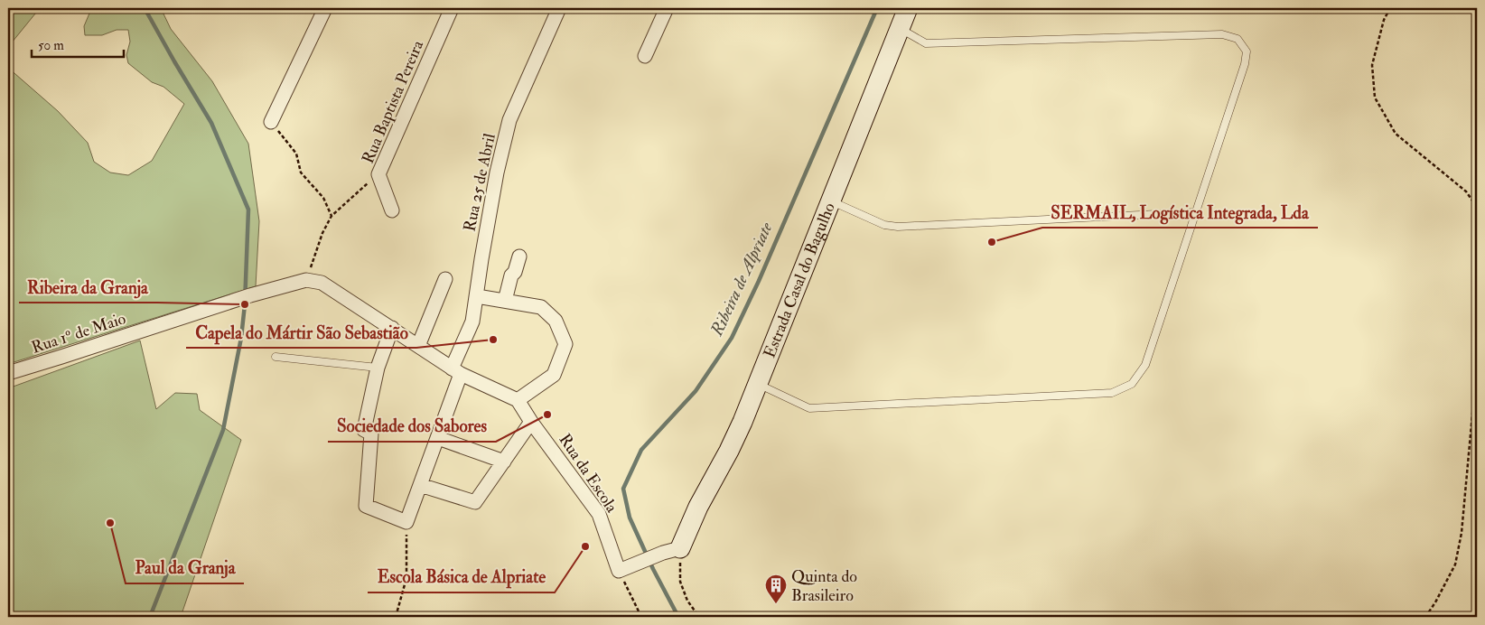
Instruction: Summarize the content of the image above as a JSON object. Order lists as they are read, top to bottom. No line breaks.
{"streets":{"street":["Rua Baptista Pereira","Rua 25 de Abril","Estrada Casal do Bagulho","Rua 1º de Maio","Rua da Escola"]},"crossings":[["Rua 25 de Abril","Rua da Escola"]],"water":["Ribeira de Alpriate"],"places":{"other":["SERMAIL, Logística Integrada, Lda","Ribeira da Granja","Capela do Mártir São Sebastião","Sociedade dos Sabores","Paul da Granja","Escola Básica de Alpriate"],"building":["Quinta do Brasileiro"]},"scale_bar":"50 m"}
